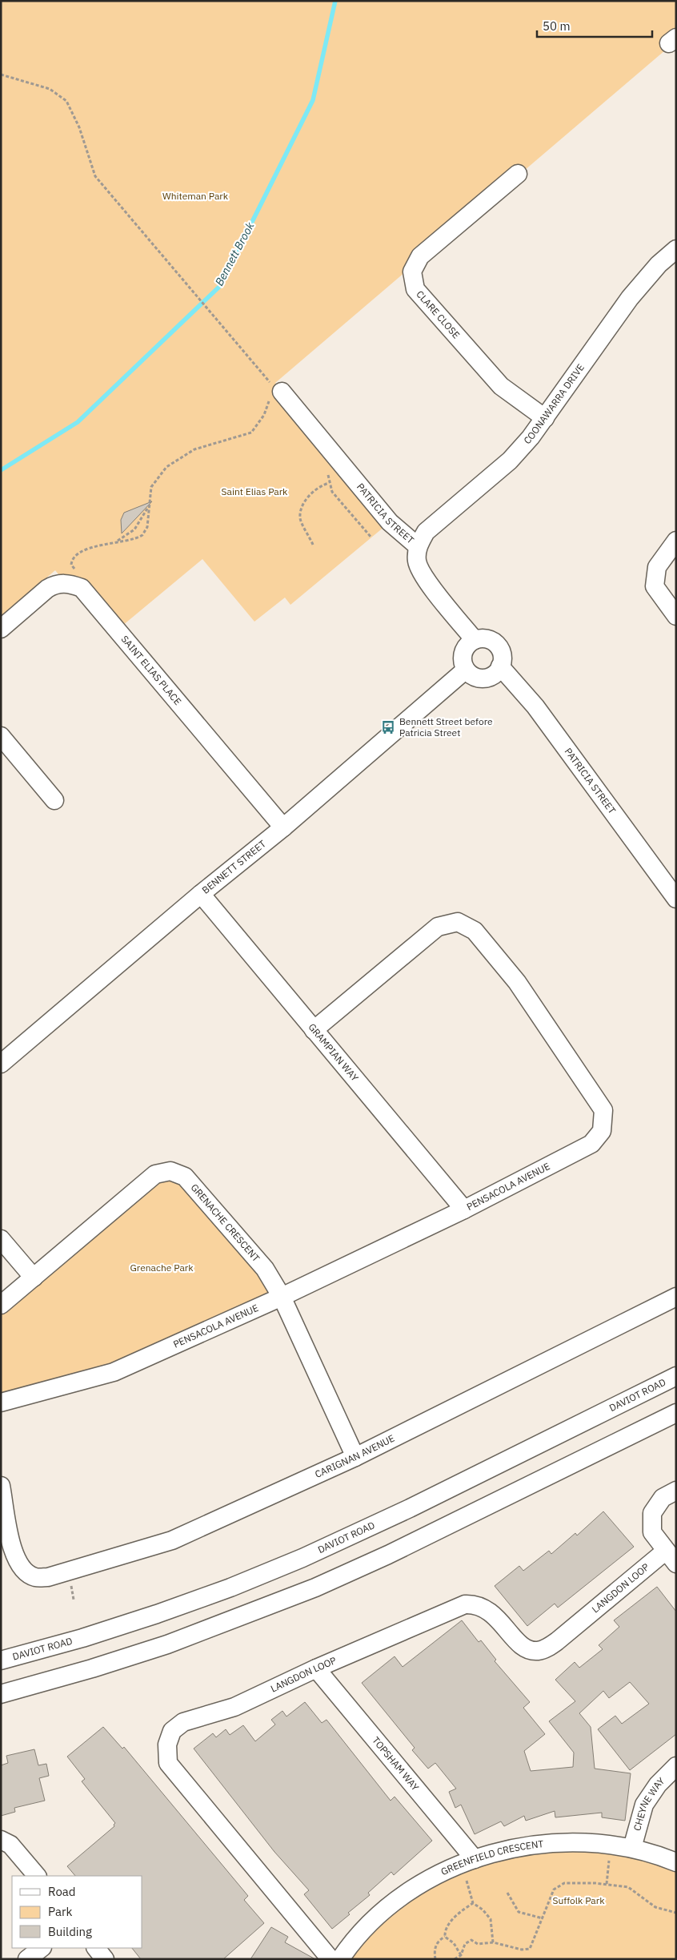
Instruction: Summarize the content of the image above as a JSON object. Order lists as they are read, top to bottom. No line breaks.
{"streets":{"street":["CLARE CLOSE","COONAWARRA DRIVE","PATRICIA STREET","SAINT ELIAS PLACE","BENNETT STREET","GRAMPIAN WAY","PENSACOLA AVENUE","GRENACHE CRESCENT","DAVIOT ROAD","CARIGNAN AVENUE","LANGDON LOOP","TOPSHAM WAY","CHEYNE WAY","GREENFIELD CRESCENT"]},"crossings":[["CLARE CLOSE","COONAWARRA DRIVE"],["COONAWARRA DRIVE","PATRICIA STREET"],["PATRICIA STREET","BENNETT STREET"],["SAINT ELIAS PLACE","BENNETT STREET"],["BENNETT STREET","GRAMPIAN WAY"],["GRAMPIAN WAY","PENSACOLA AVENUE"],["PENSACOLA AVENUE","GRENACHE CRESCENT"],["GRENACHE CRESCENT","CARIGNAN AVENUE"],["LANGDON LOOP","TOPSHAM WAY"],["TOPSHAM WAY","GREENFIELD CRESCENT"],["CHEYNE WAY","GREENFIELD CRESCENT"]],"water":["Bennett Brook"],"parks":["Whiteman Park","Saint Elias Park","Grenache Park","Suffolk Park"],"places":{"bus stop":["Bennett Street before Patricia Street"]},"legend":["Road","Park","Building"],"scale_bar":"50 m"}
